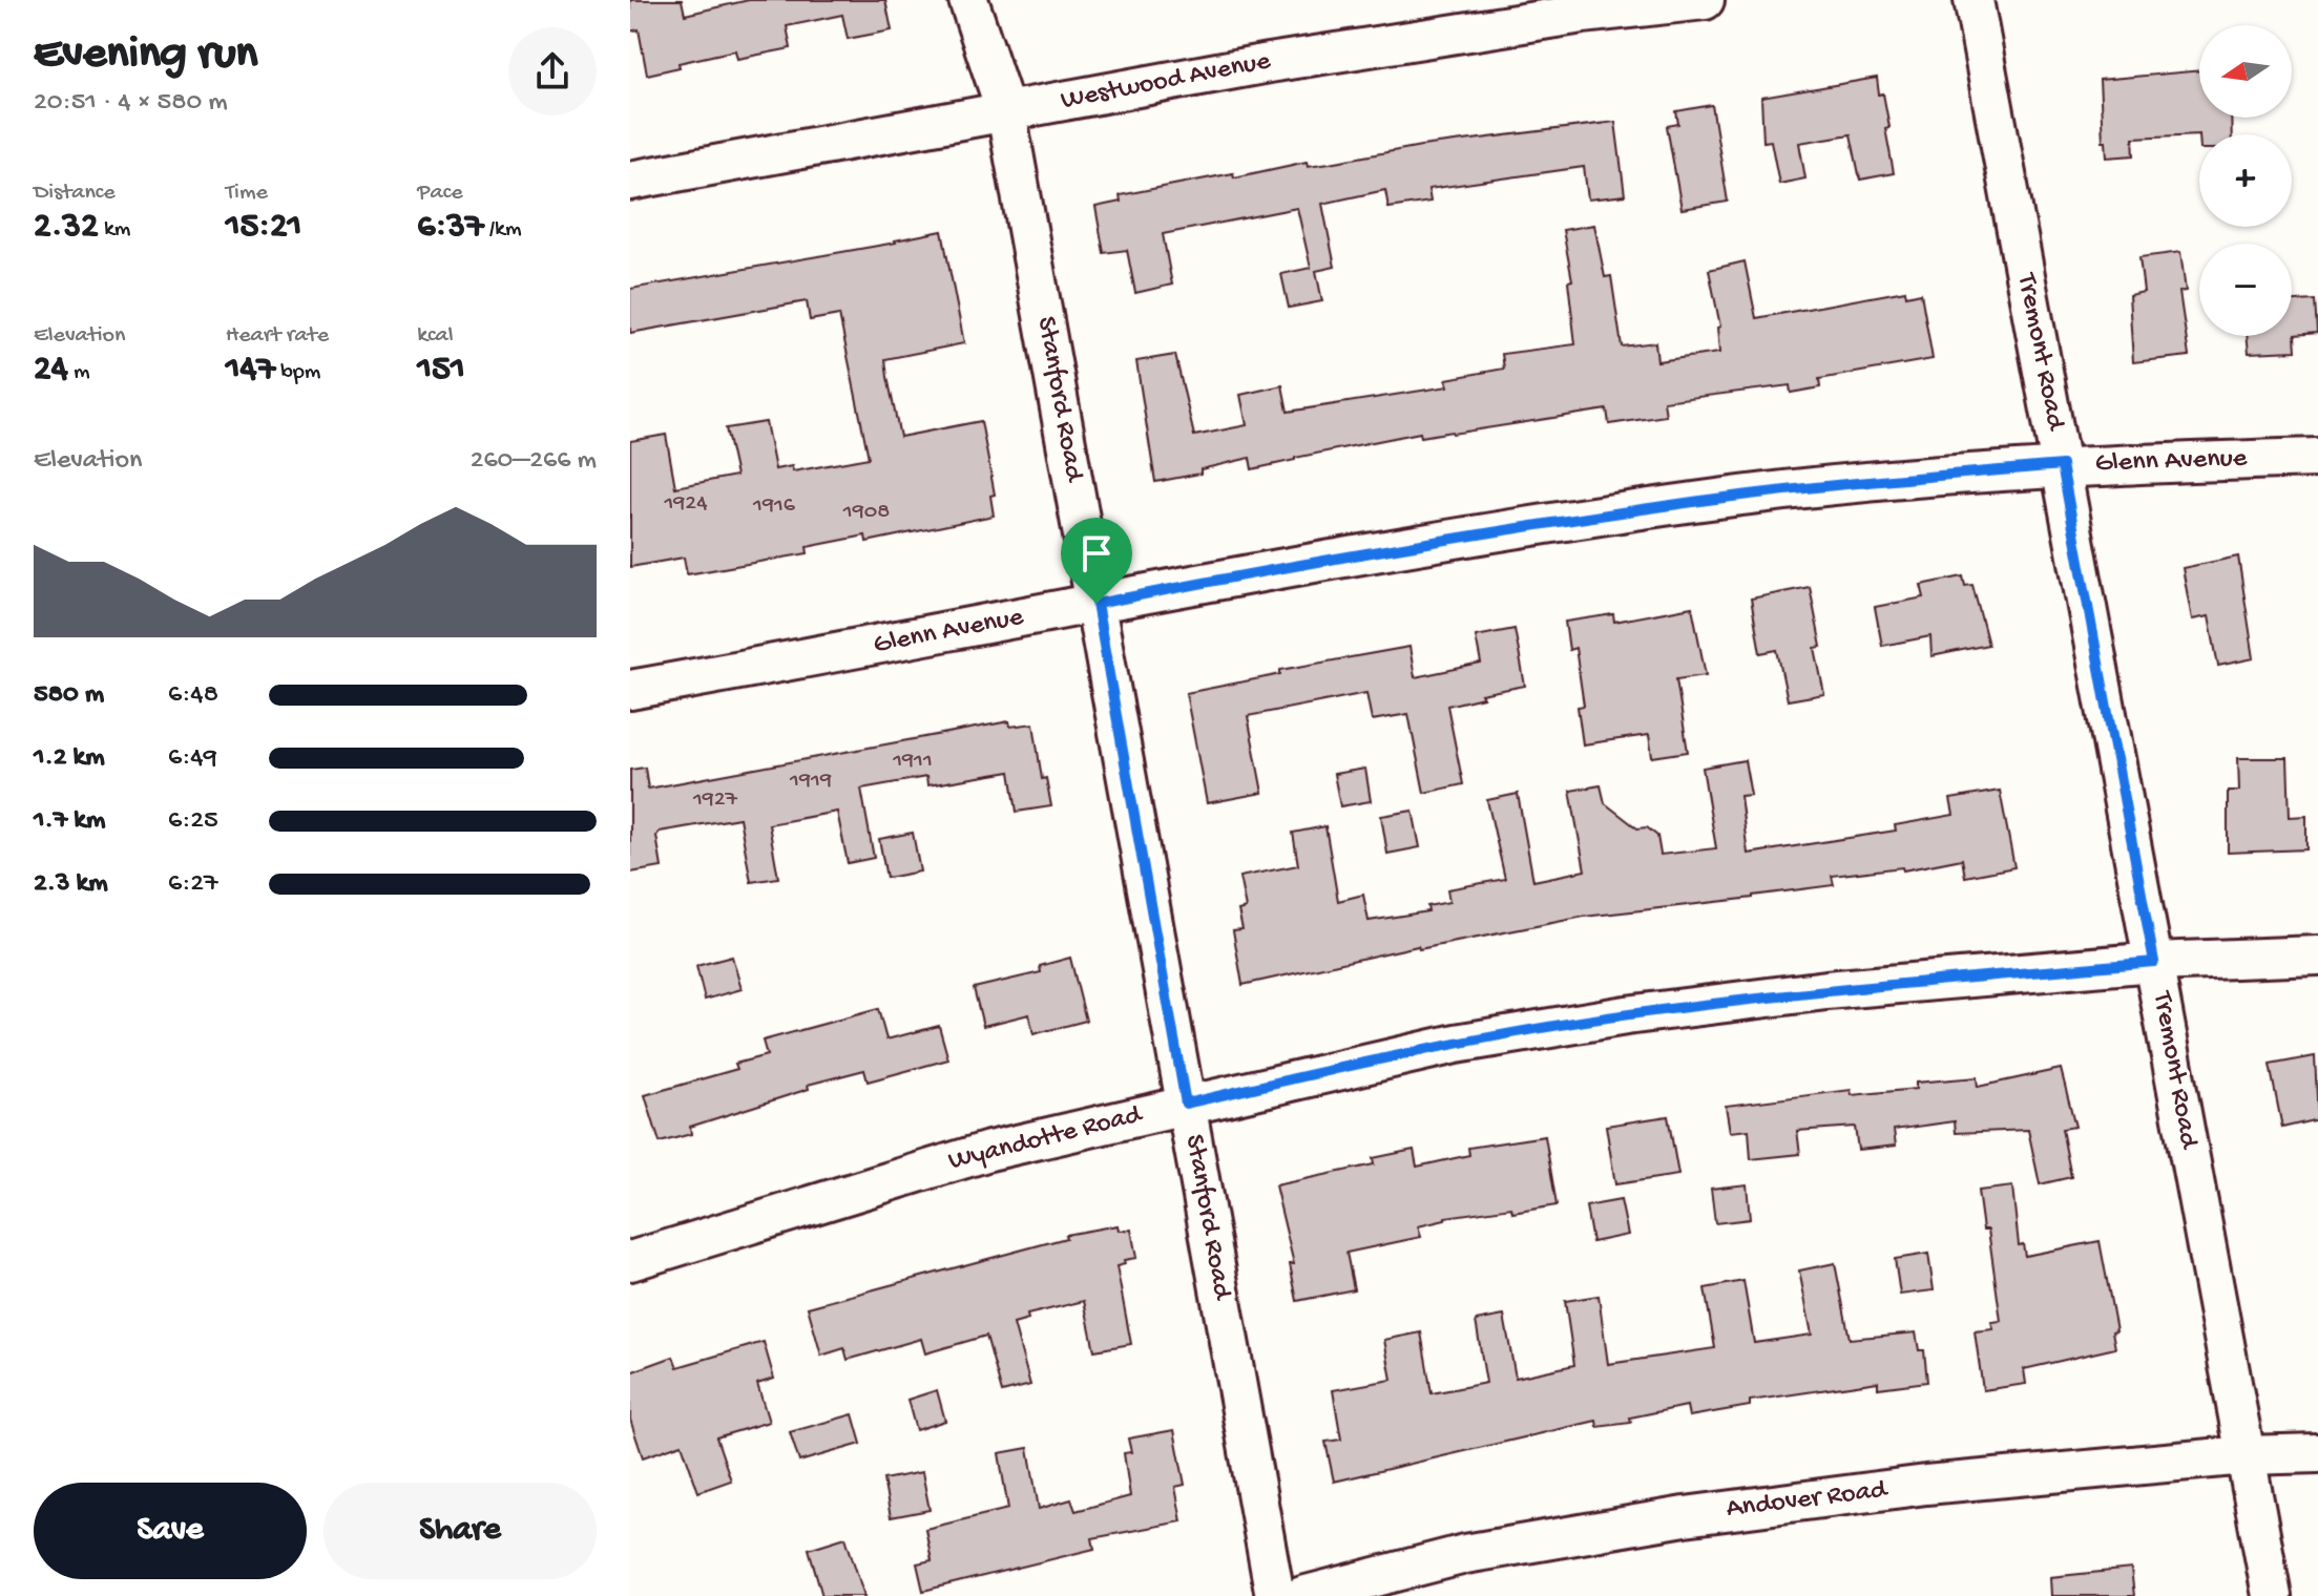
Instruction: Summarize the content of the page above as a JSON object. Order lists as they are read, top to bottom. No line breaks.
{"streets":{"street":["Westwood Avenue","Tremont Road","Stanford Road","Glenn Avenue","Wyandotte Road","Andover Road"]},"crossings":[["Westwood Avenue","Stanford Road"],["Tremont Road","Glenn Avenue"],["Tremont Road","Wyandotte Road"],["Tremont Road","Andover Road"],["Stanford Road","Glenn Avenue"],["Stanford Road","Wyandotte Road"]],"house_numbers":["1924","1916","1908","1911","1919","1927"],"north":"left","page":{"heading":["Evening run","20:51 · 4 × 580 m"],"map_buttons":["+","−"],"stats":[["Distance","2.32 km"],["Time","15:21"],["Pace","6:37 /km"],["Elevation","24 m"],["Heart rate","147 bpm"],["kcal","151"]],"chart":["Elevation","260–266 m"],"list":[{"name":"580 m","note":"6:48"},{"name":"1.2 km","note":"6:49"},{"name":"1.7 km","note":"6:25"},{"name":"2.3 km","note":"6:27"}],"buttons":["Save","Share"]}}
